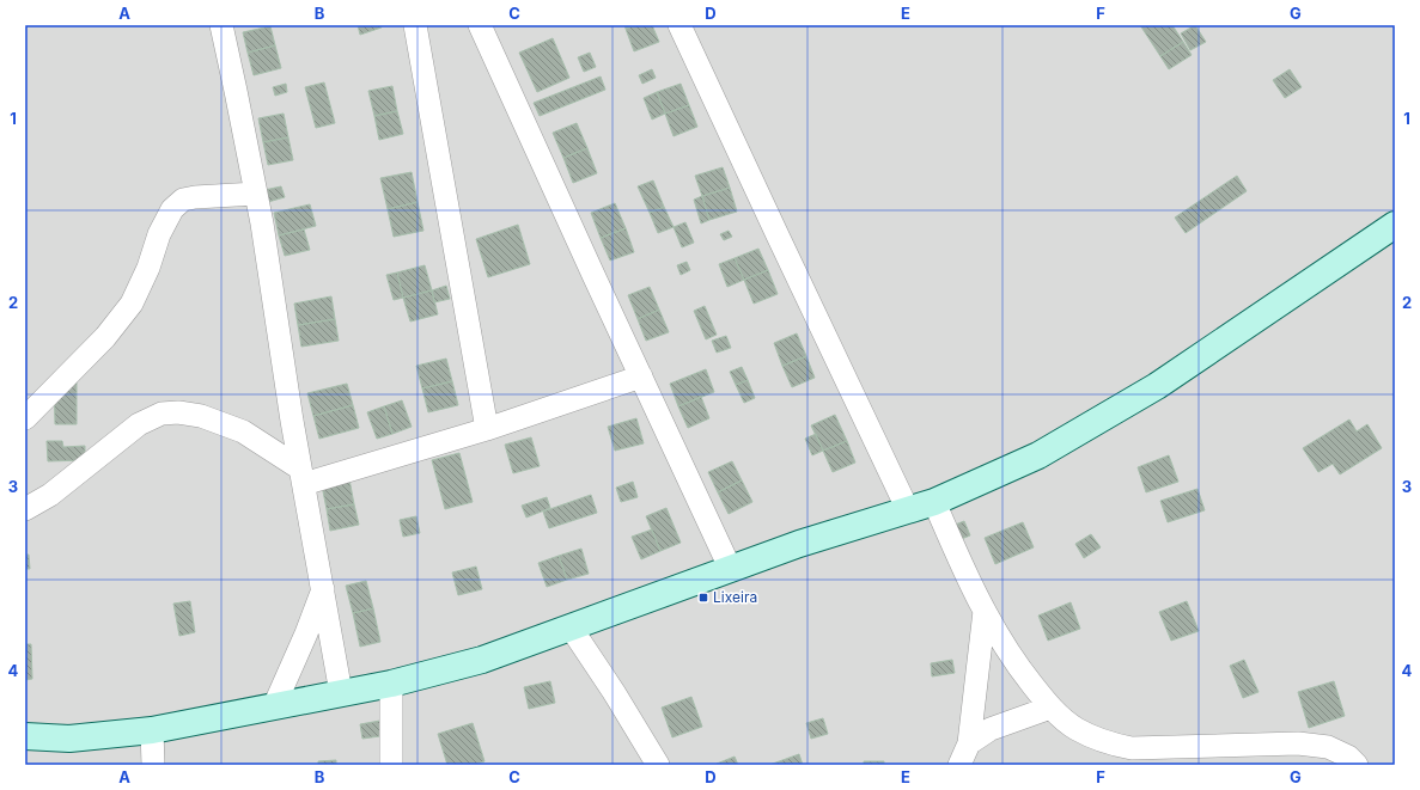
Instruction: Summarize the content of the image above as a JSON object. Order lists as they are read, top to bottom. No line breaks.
{"places":{"transit":["Lixeira"]},"grid":{"columns":["A","B","C","D","E","F","G"],"rows":["1","2","3","4"]}}
